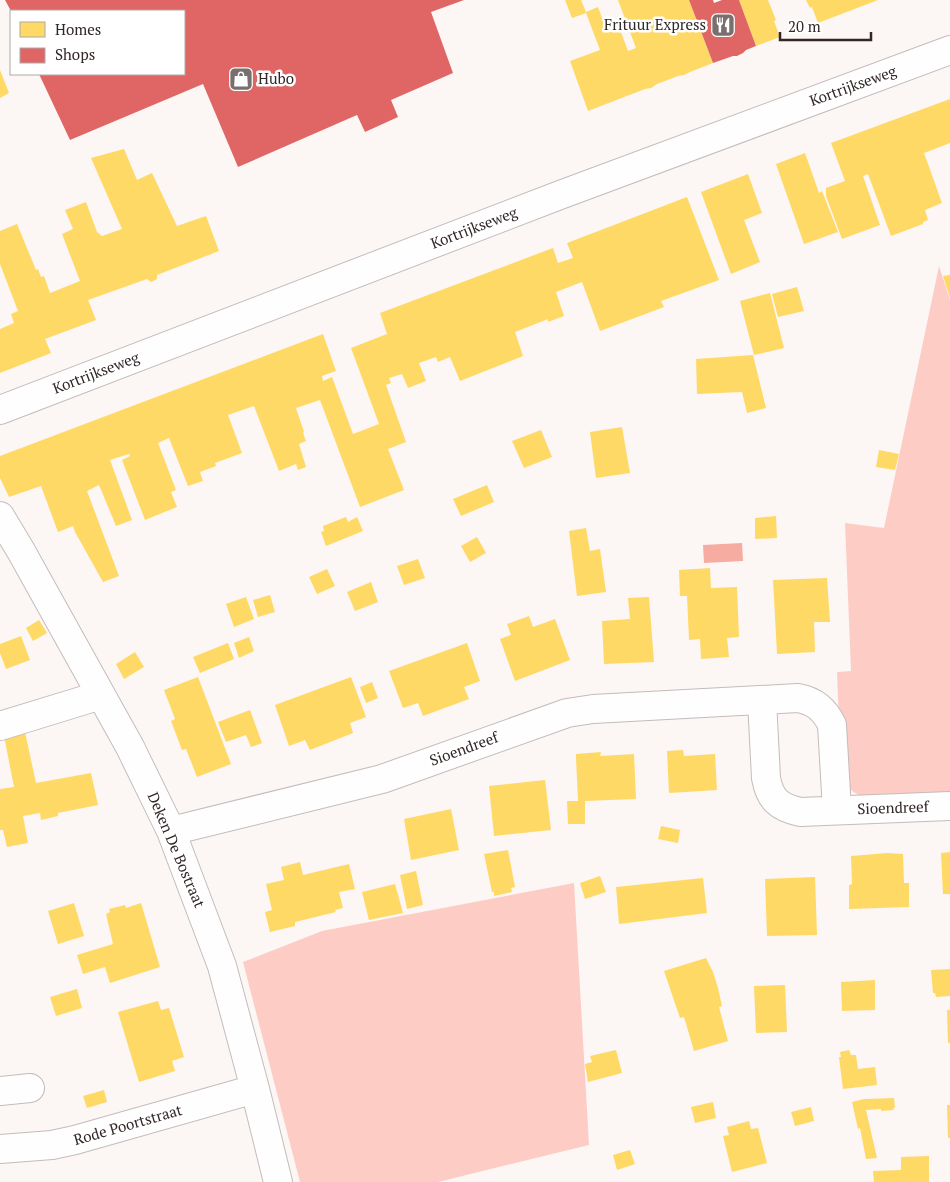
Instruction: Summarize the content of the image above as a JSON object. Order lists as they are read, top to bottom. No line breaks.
{"streets":{"street":["Kortrijkseweg","Sioendreef","Deken De Bostraat","Rode Poortstraat"]},"crossings":[["Sioendreef","Deken De Bostraat"],["Deken De Bostraat","Rode Poortstraat"]],"places":{"restaurant":["Frituur Express"],"shop":["Hubo"]},"legend":["Homes","Shops"],"scale_bar":"20 m"}
